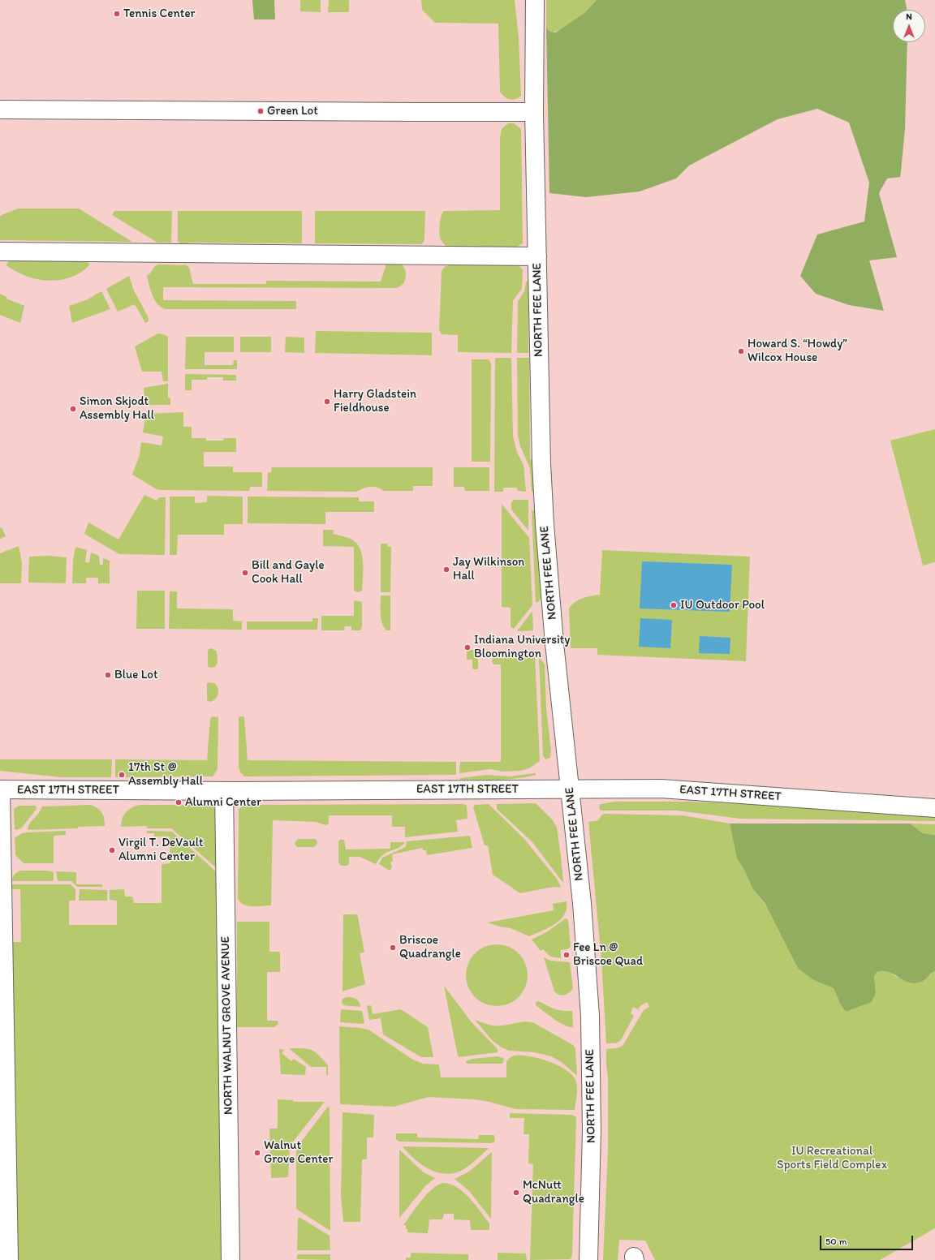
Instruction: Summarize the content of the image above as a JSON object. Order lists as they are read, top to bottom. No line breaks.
{"streets":{"street":["NORTH FEE LANE","EAST 17TH STREET","NORTH WALNUT GROVE AVENUE"]},"crossings":[["NORTH FEE LANE","EAST 17TH STREET"],["EAST 17TH STREET","NORTH WALNUT GROVE AVENUE"]],"parks":["IU Recreational Sports Field Complex"],"places":["Tennis Center","Green Lot","Howard S. “Howdy” Wilcox House","Harry Gladstein Fieldhouse","Simon Skjodt Assembly Hall","Jay Wilkinson Hall","Bill and Gayle Cook Hall","IU Outdoor Pool","Indiana University Bloomington","Blue Lot","17th St @ Assembly Hall","Alumni Center","Virgil T. DeVault Alumni Center","Briscoe Quadrangle","Fee Ln @ Briscoe Quad","Walnut Grove Center","McNutt Quadrangle"],"scale_bar":"50 m","north":"top"}
